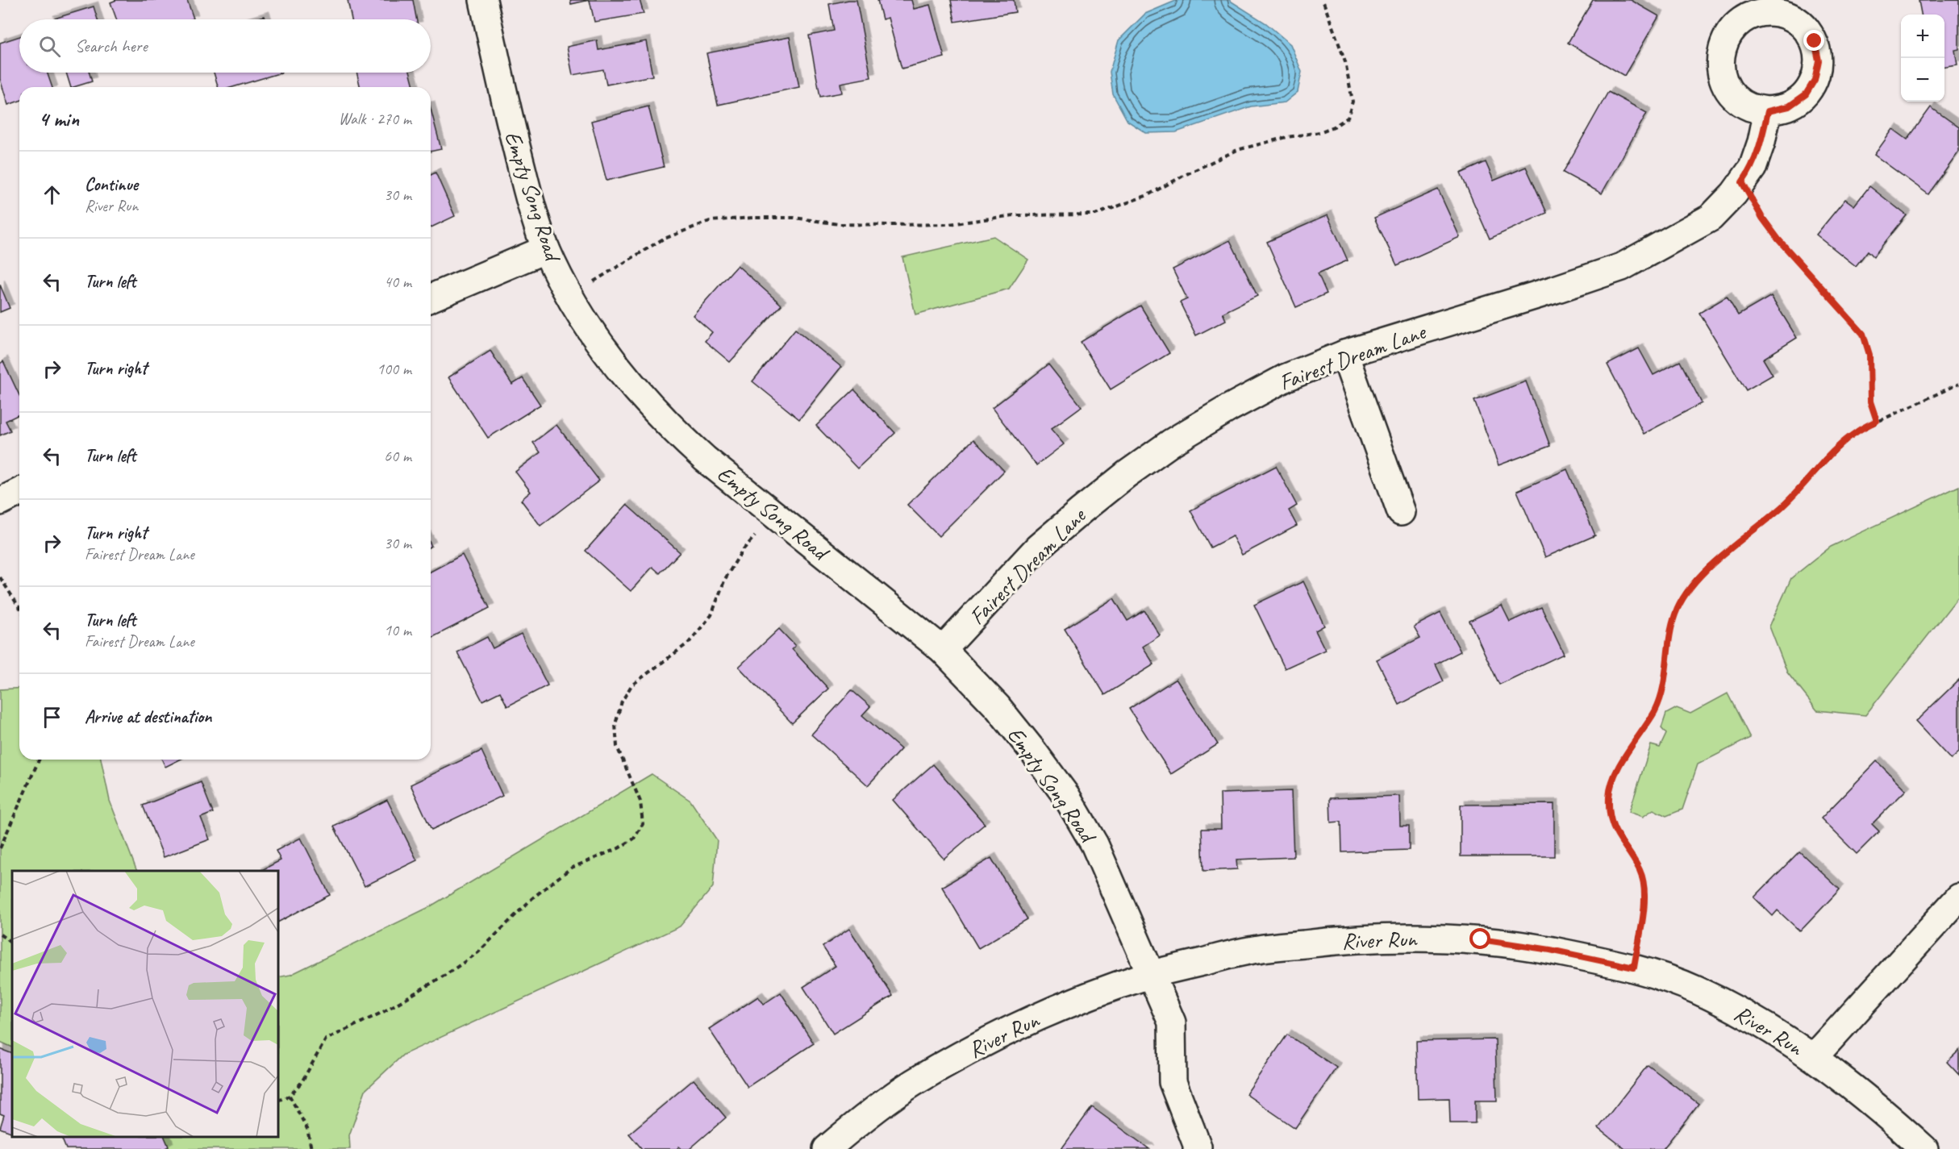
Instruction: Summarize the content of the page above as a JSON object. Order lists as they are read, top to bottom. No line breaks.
{"streets":{"street":["Empty Song Road","Fairest Dream Lane","River Run"]},"crossings":[["Empty Song Road","Fairest Dream Lane"],["Empty Song Road","River Run"]],"page":{"map_buttons":["+","−"],"search":"Search here","heading":["4 min","Walk · 270 m"],"list":[["Continue","River Run","30 m"],["Turn left","40 m"],["Turn right","100 m"],["Turn left","60 m"],["Turn right","Fairest Dream Lane","30 m"],["Turn left","Fairest Dream Lane","10 m"],"Arrive at destination"]}}
